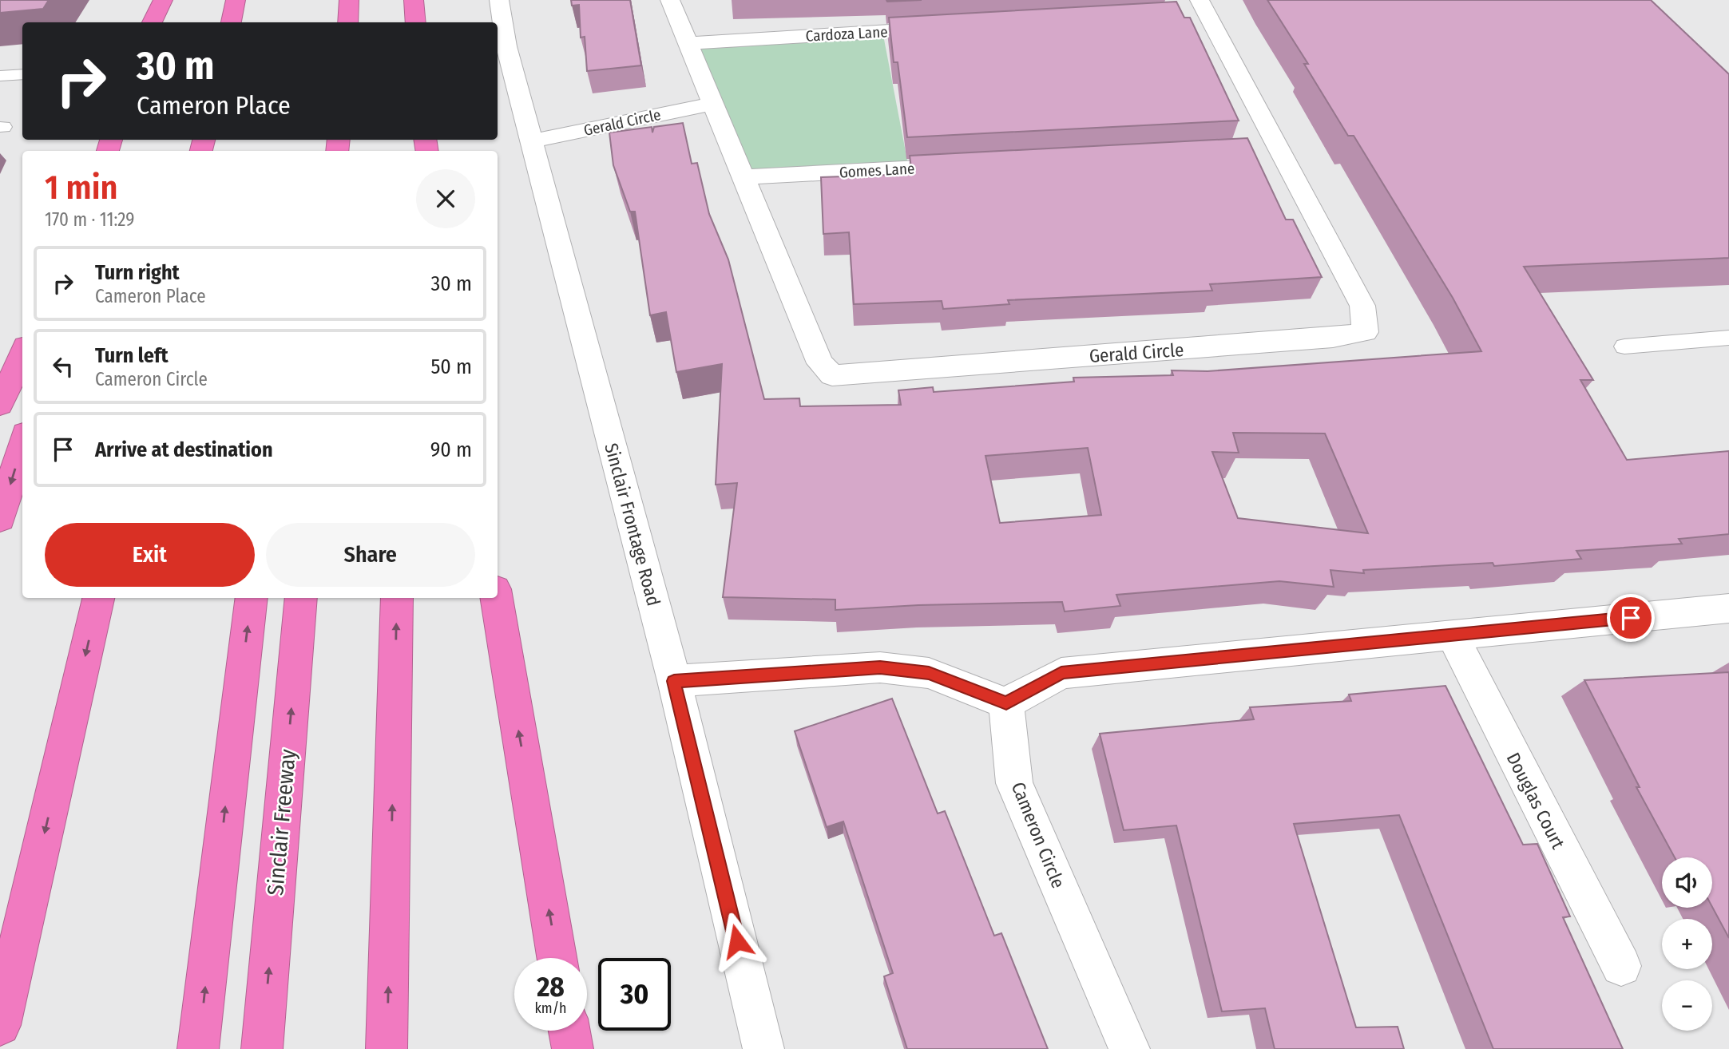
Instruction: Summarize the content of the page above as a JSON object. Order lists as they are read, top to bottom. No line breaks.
{"streets":{"highway":["Sinclair Freeway"],"street":["Cardoza Lane","Gerald Circle","Gomes Lane","Sinclair Frontage Road","Douglas Court","Cameron Circle"]},"crossings":[["Cardoza Lane","Gerald Circle"],["Gerald Circle","Gomes Lane"],["Gerald Circle","Sinclair Frontage Road"]],"page":{"turn":["30 m","Cameron Place"],"heading":["1 min","170 m · 11:29"],"list":[{"name":"Turn right","note":"Cameron Place","value":"30 m"},{"name":"Turn left","note":"Cameron Circle","value":"50 m"},{"name":"Arrive at destination","value":"90 m"}],"buttons":["Exit","Share"],"map_buttons":["+","−"],"speed":"28 km/h","limit":"30"}}
